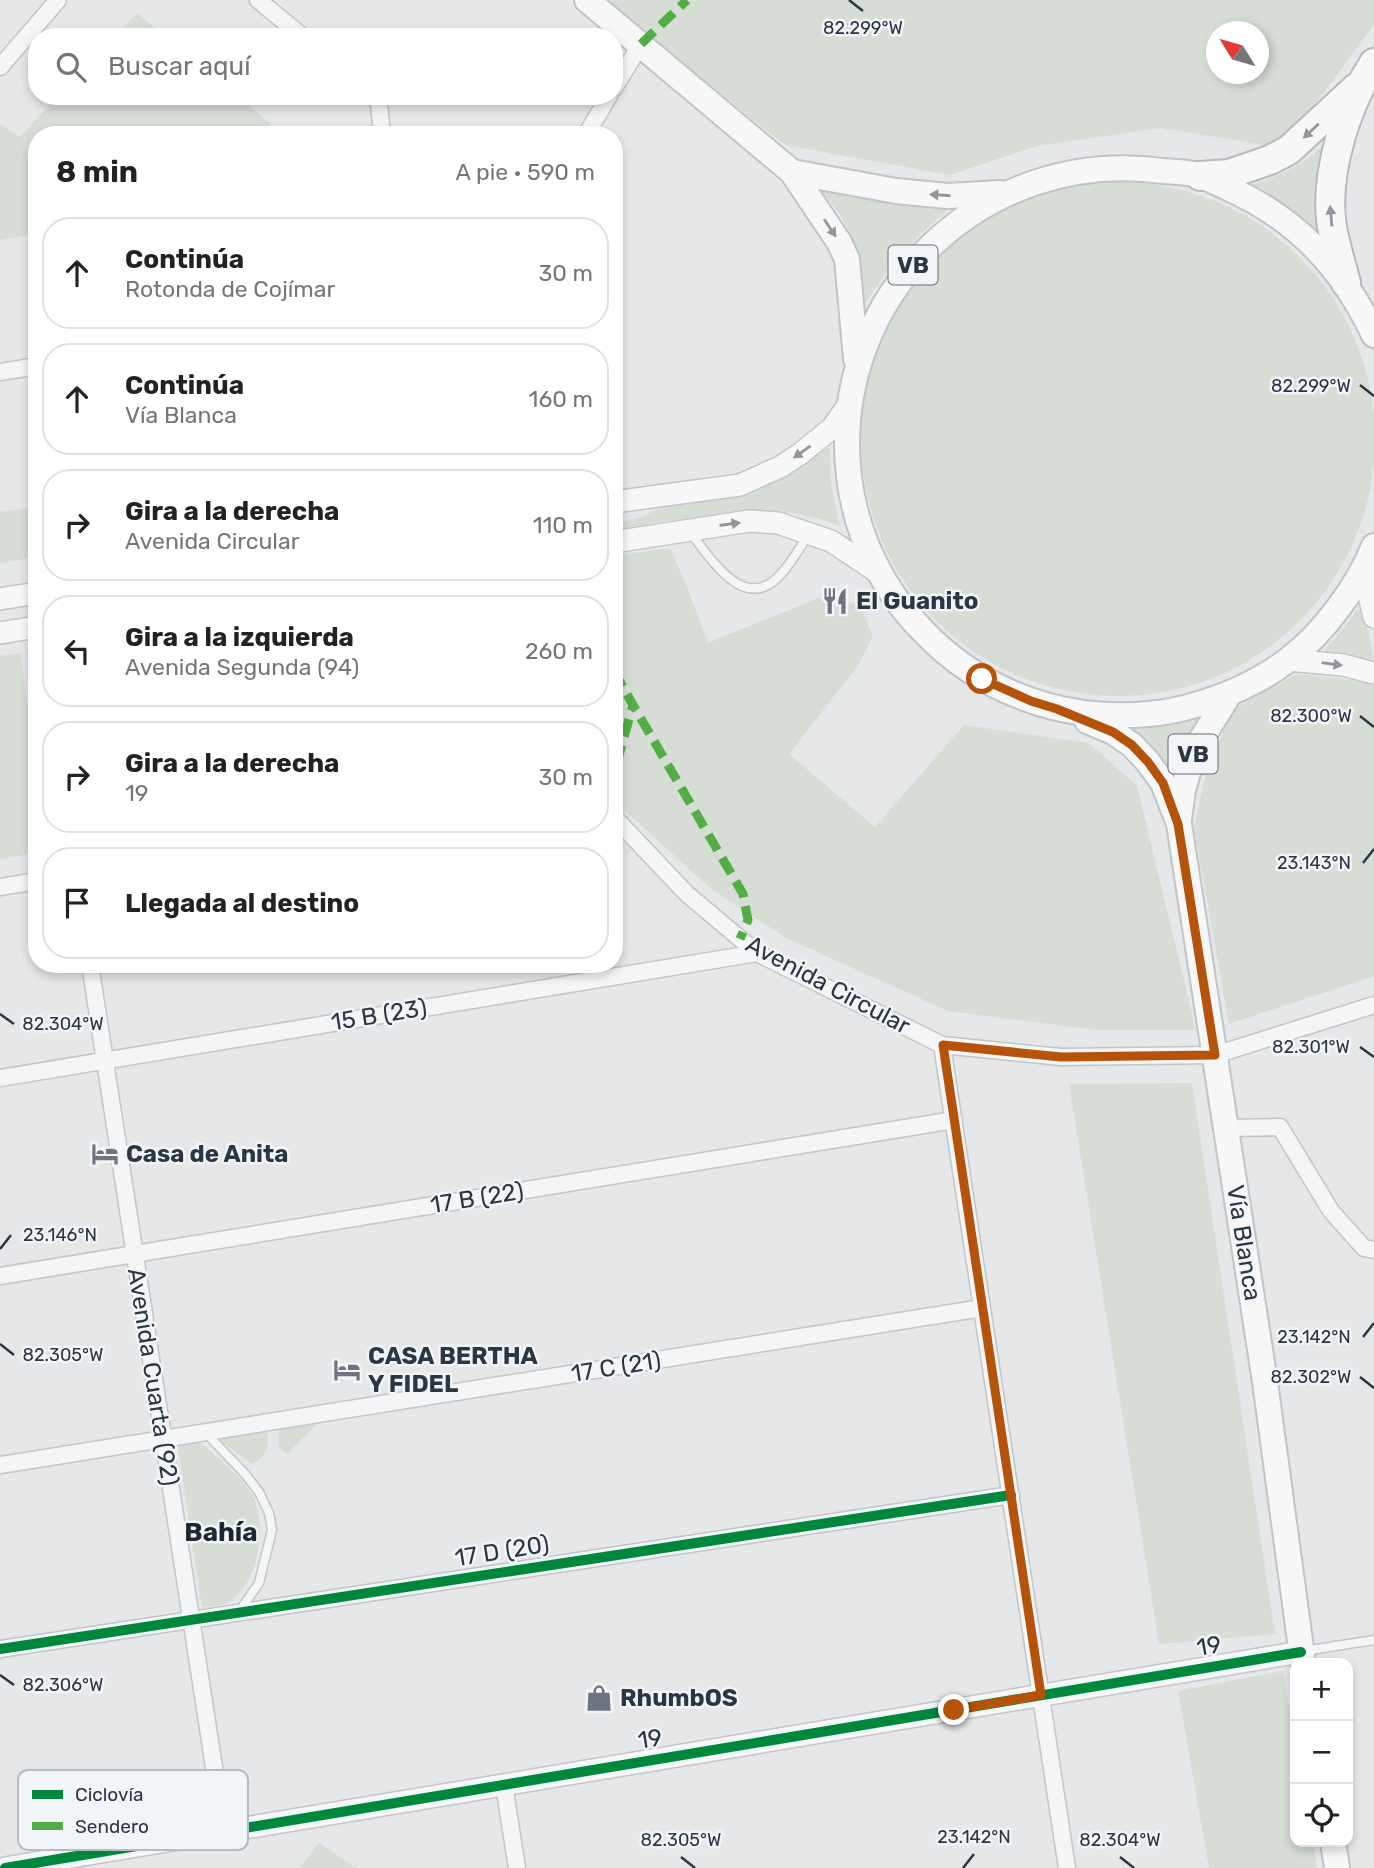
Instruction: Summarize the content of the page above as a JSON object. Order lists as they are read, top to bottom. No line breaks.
{"streets":{"highway":["VB"],"main road":["Vía Blanca"],"street":["Avenida Circular","15 B (23)","17 B (22)","17 C (21)","Avenida Cuarta (92)","17 D (20)","19"]},"crossings":[["VB","Vía Blanca"],["Avenida Circular","15 B (23)"],["Avenida Circular","Vía Blanca"],["15 B (23)","Avenida Cuarta (92)"],["17 B (22)","Avenida Cuarta (92)"],["Vía Blanca","19"],["17 C (21)","Avenida Cuarta (92)"],["Avenida Cuarta (92)","17 D (20)"]],"districts":["Bahía"],"places":{"restaurant":["El Guanito"],"hotel":["Casa de Anita","CASA BERTHA Y FIDEL"],"shop":["RhumbOS"]},"legend":["Ciclovía","Sendero"],"north":"top left","page":{"search":"Buscar aquí","heading":["8 min","A pie · 590 m"],"list":[["Continúa","Rotonda de Cojímar","30 m"],["Continúa","Vía Blanca","160 m"],["Gira a la derecha","Avenida Circular","110 m"],["Gira a la izquierda","Avenida Segunda (94)","260 m"],["Gira a la derecha","19","30 m"],"Llegada al destino"],"map_buttons":["+","−"]},"coordinates":["82.299°W","82.300°W","23.143°N","82.304°W","82.301°W","23.146°N","23.142°N","82.305°W","82.302°W","82.306°W"]}
